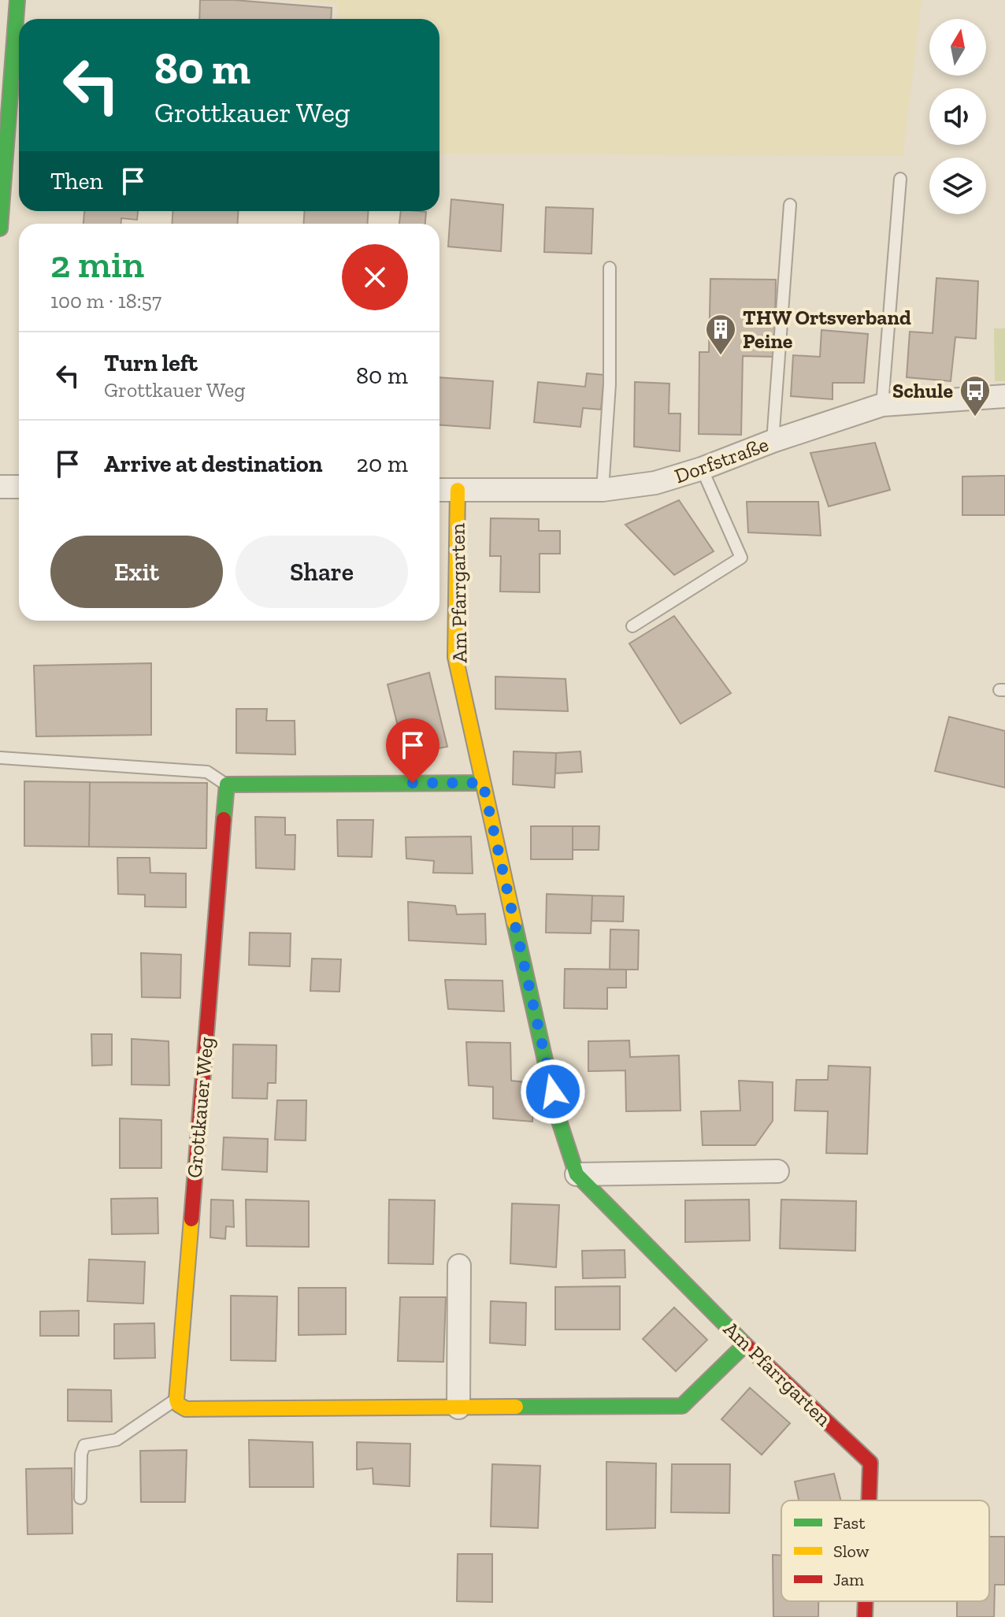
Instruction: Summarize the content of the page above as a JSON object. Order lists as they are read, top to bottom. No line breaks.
{"streets":{"street":["Dorfstraße","Am Pfarrgarten","Grottkauer Weg"]},"crossings":[["Dorfstraße","Am Pfarrgarten"]],"places":{"building":["THW Ortsverband Peine"],"bus stop":["Schule"]},"legend":["Fast","Slow","Jam"],"north":"top","page":{"turn":["80 m","Grottkauer Weg"],"then":"Then","heading":["2 min","100 m · 18:57"],"list":[{"name":"Turn left","note":"Grottkauer Weg","value":"80 m"},{"name":"Arrive at destination","value":"20 m"}],"buttons":["Exit","Share"]}}
